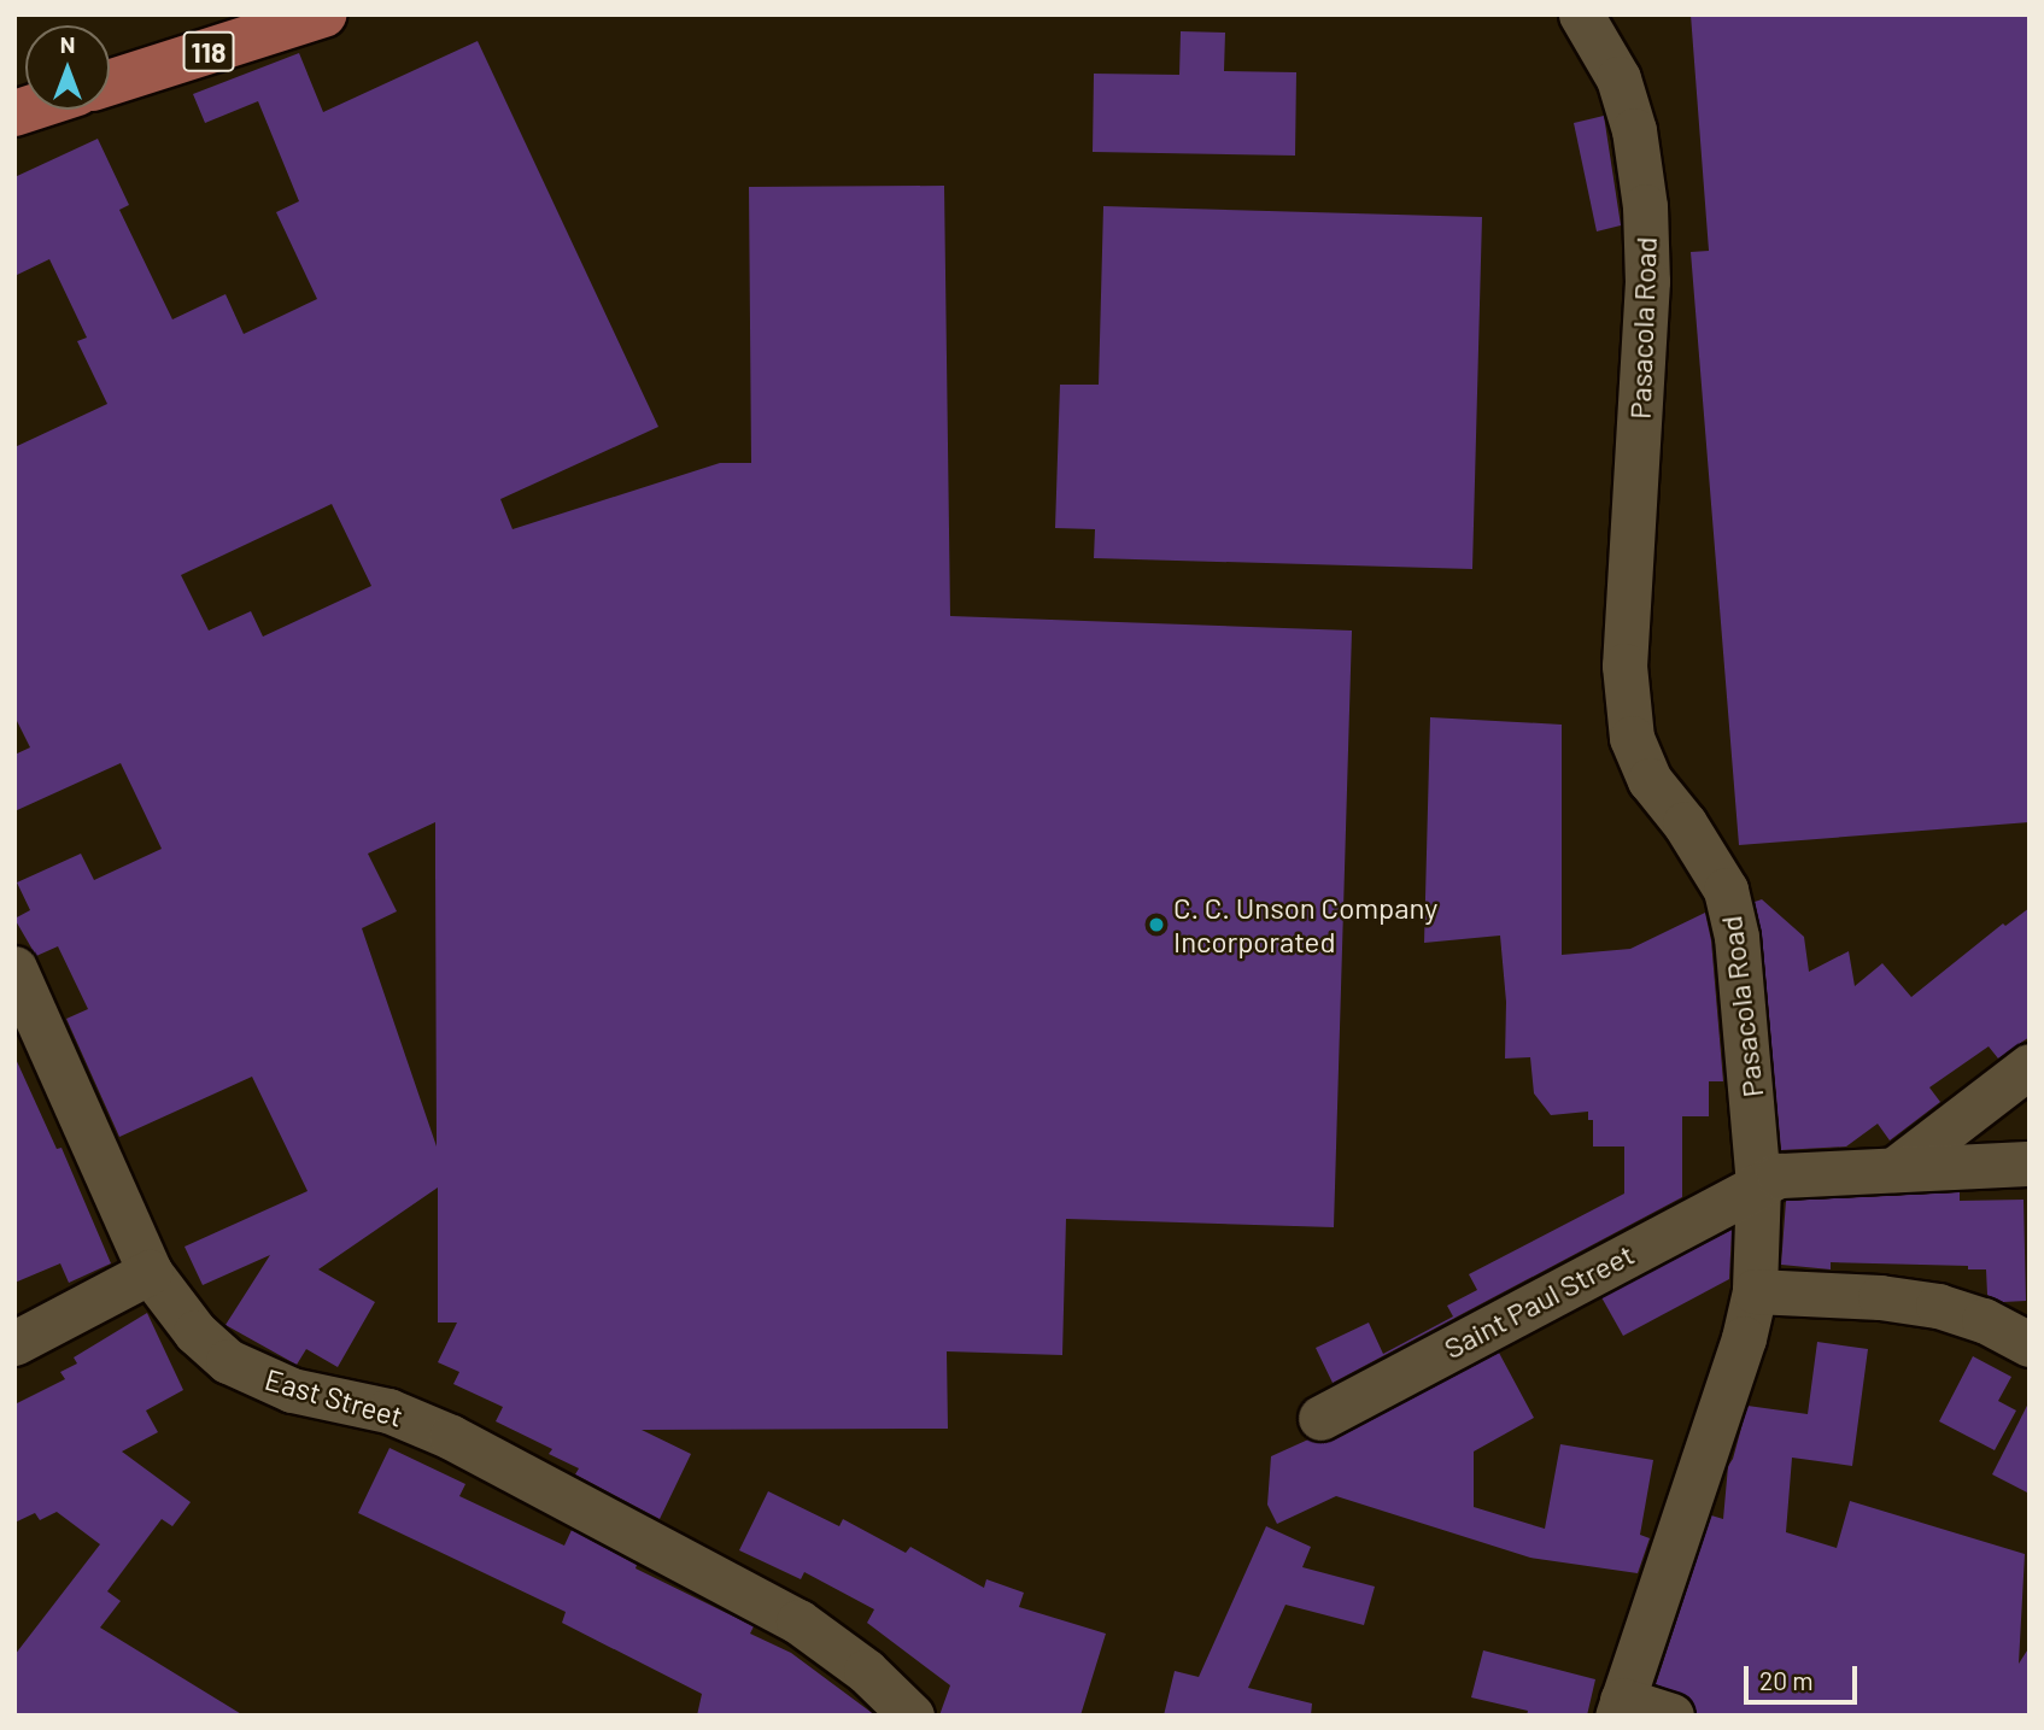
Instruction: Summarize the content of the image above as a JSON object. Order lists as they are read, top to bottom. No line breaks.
{"streets":{"main road":["118"],"street":["Pasacola Road","Saint Paul Street","East Street"]},"crossings":[["Pasacola Road","Saint Paul Street"]],"places":["C. C. Unson Company Incorporated"],"scale_bar":"20 m","north":"top"}
